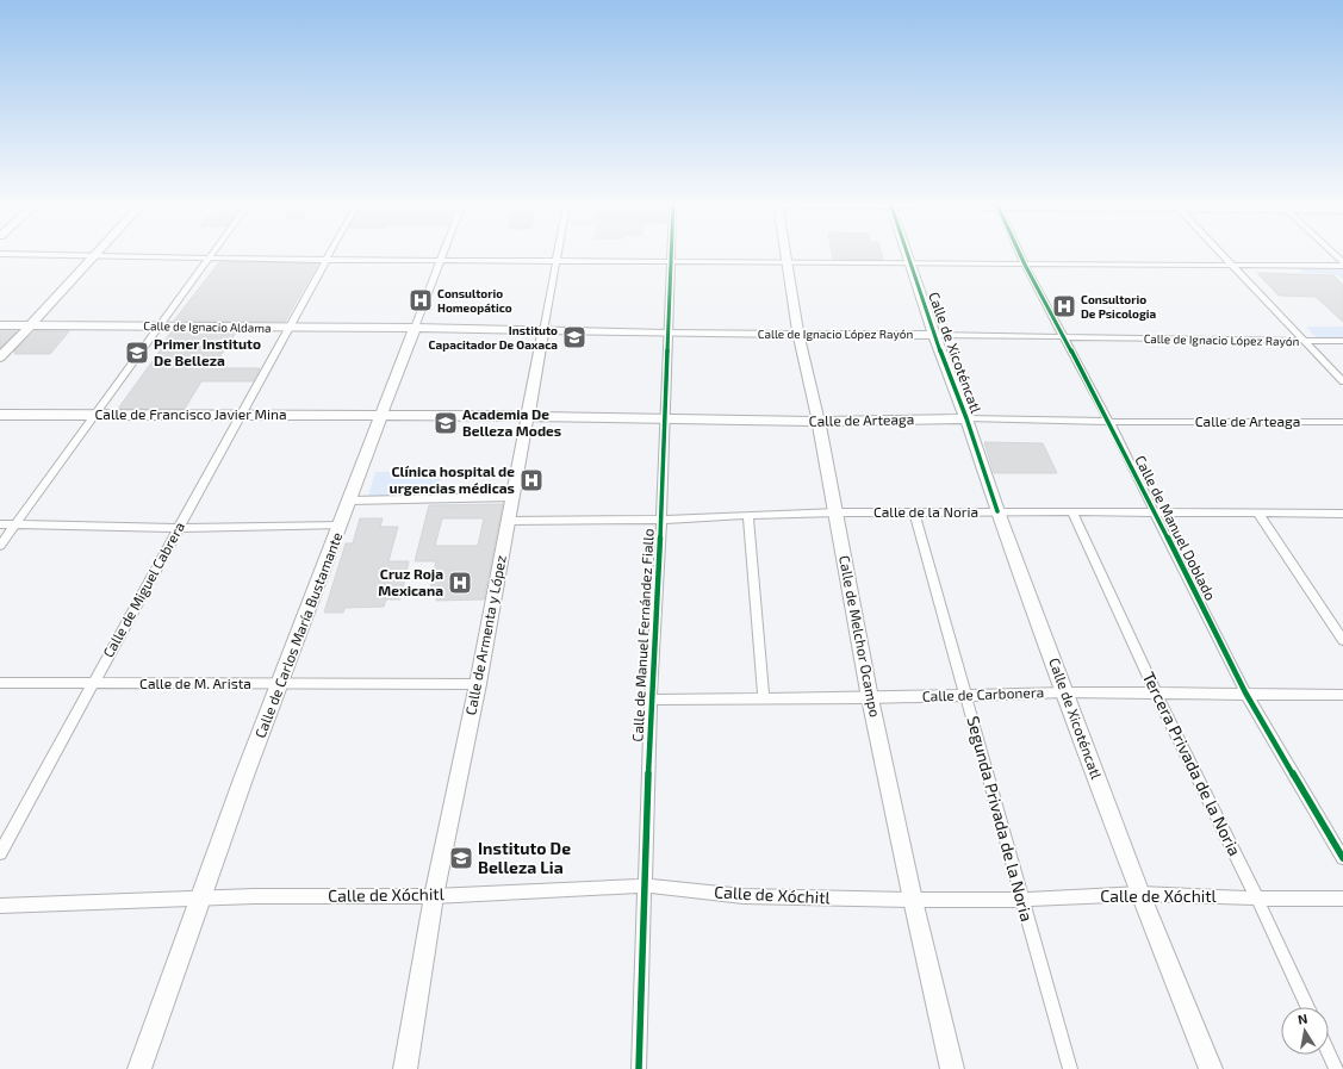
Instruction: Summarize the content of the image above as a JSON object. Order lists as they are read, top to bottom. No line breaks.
{"streets":{"street":["Calle de Ignacio Aldama","Calle de Ignacio López Rayón","Calle de Xicoténcatl","Calle de Francisco Javier Mina","Calle de Arteaga","Calle de la Noria","Calle de Manuel Doblado","Calle de Miguel Cabrera","Calle de Carlos María Bustamante","Calle de Armenta y López","Calle de Manuel Fernández Fiallo","Calle de Melchor Ocampo","Calle de M. Arista","Calle de Carbonera","Tercera Privada de la Noria","Segunda Privada de la Noria","Calle de Xóchitl"]},"crossings":[["Calle de Ignacio Aldama","Calle de Ignacio López Rayón"],["Calle de Ignacio Aldama","Calle de Miguel Cabrera"],["Calle de Ignacio Aldama","Calle de Carlos María Bustamante"],["Calle de Ignacio López Rayón","Calle de Xicoténcatl"],["Calle de Ignacio López Rayón","Calle de Manuel Doblado"],["Calle de Ignacio López Rayón","Calle de Carlos María Bustamante"],["Calle de Ignacio López Rayón","Calle de Armenta y López"],["Calle de Ignacio López Rayón","Calle de Manuel Fernández Fiallo"],["Calle de Ignacio López Rayón","Calle de Melchor Ocampo"],["Calle de Xicoténcatl","Calle de Arteaga"],["Calle de Xicoténcatl","Calle de la Noria"],["Calle de Xicoténcatl","Calle de Carbonera"],["Calle de Xicoténcatl","Calle de Xóchitl"],["Calle de Francisco Javier Mina","Calle de Arteaga"],["Calle de Francisco Javier Mina","Calle de Miguel Cabrera"],["Calle de Francisco Javier Mina","Calle de Carlos María Bustamante"],["Calle de Arteaga","Calle de Manuel Doblado"],["Calle de Arteaga","Calle de Carlos María Bustamante"],["Calle de Arteaga","Calle de Armenta y López"],["Calle de Arteaga","Calle de Manuel Fernández Fiallo"],["Calle de Arteaga","Calle de Melchor Ocampo"],["Calle de la Noria","Calle de Manuel Doblado"],["Calle de la Noria","Calle de Armenta y López"],["Calle de la Noria","Calle de Manuel Fernández Fiallo"],["Calle de la Noria","Calle de Melchor Ocampo"],["Calle de la Noria","Tercera Privada de la Noria"],["Calle de la Noria","Segunda Privada de la Noria"],["Calle de Manuel Doblado","Calle de Carbonera"],["Calle de Miguel Cabrera","Calle de M. Arista"],["Calle de Carlos María Bustamante","Calle de M. Arista"],["Calle de Carlos María Bustamante","Calle de Xóchitl"],["Calle de Armenta y López","Calle de M. Arista"],["Calle de Armenta y López","Calle de Xóchitl"],["Calle de Manuel Fernández Fiallo","Calle de Carbonera"],["Calle de Manuel Fernández Fiallo","Calle de Xóchitl"],["Calle de Melchor Ocampo","Calle de Carbonera"],["Calle de Melchor Ocampo","Calle de Xóchitl"],["Calle de Carbonera","Tercera Privada de la Noria"],["Calle de Carbonera","Segunda Privada de la Noria"],["Tercera Privada de la Noria","Calle de Xóchitl"],["Segunda Privada de la Noria","Calle de Xóchitl"]],"places":{"hospital":["Consultorio Homeopático","Consultorio De Psicologia","Clínica hospital de urgencias médicas","Cruz Roja Mexicana"],"school or university":["Instituto Capacitador De Oaxaca","Primer Instituto De Belleza","Academia De Belleza Modes","Instituto De Belleza Lia"]},"north":"top"}
